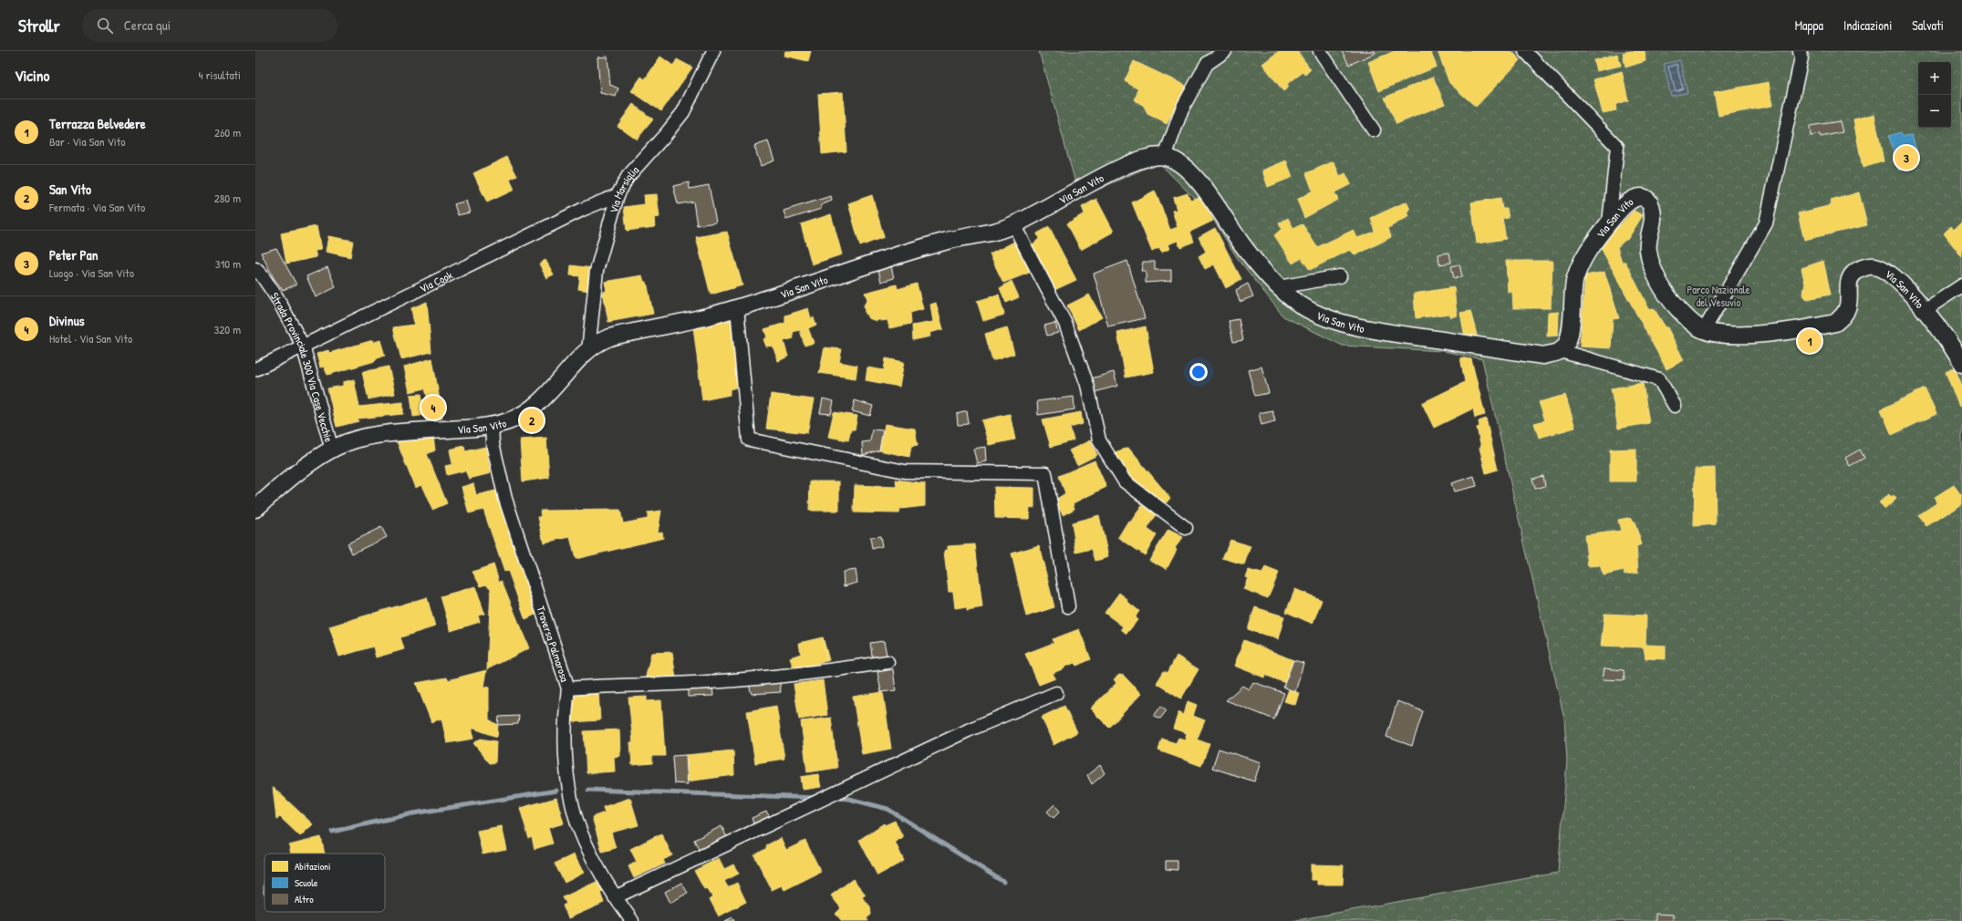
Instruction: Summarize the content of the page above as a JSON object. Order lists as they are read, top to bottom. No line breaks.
{"streets":{"street":["Via San Vito","Via Marsiglia","Via Cook","Strada Provinciale 300 Via Case Vecchie","Traversa Palmarosa"]},"crossings":[["Via San Vito","Via Marsiglia"],["Via San Vito","Strada Provinciale 300 Via Case Vecchie"],["Via San Vito","Traversa Palmarosa"],["Via Marsiglia","Via Cook"],["Via Cook","Strada Provinciale 300 Via Case Vecchie"]],"parks":["Parco Nazionale del Vesuvio"],"legend":["Abitazioni","Scuole","Altro"],"page":{"header":"Strollr","search":"Cerca qui","nav":["Mappa","Indicazioni","Salvati"],"heading":["Vicino","4 risultati"],"map_buttons":["+","−"],"list":[{"mark":"1","name":"Terrazza Belvedere","note":"Bar · Via San Vito","value":"260 m"},{"mark":"2","name":"San Vito","note":"Fermata · Via San Vito","value":"280 m"},{"mark":"3","name":"Peter Pan","note":"Luogo · Via San Vito","value":"310 m"},{"mark":"4","name":"Divinus","note":"Hotel · Via San Vito","value":"320 m"}],"pins":["3","1","4","2"]}}
